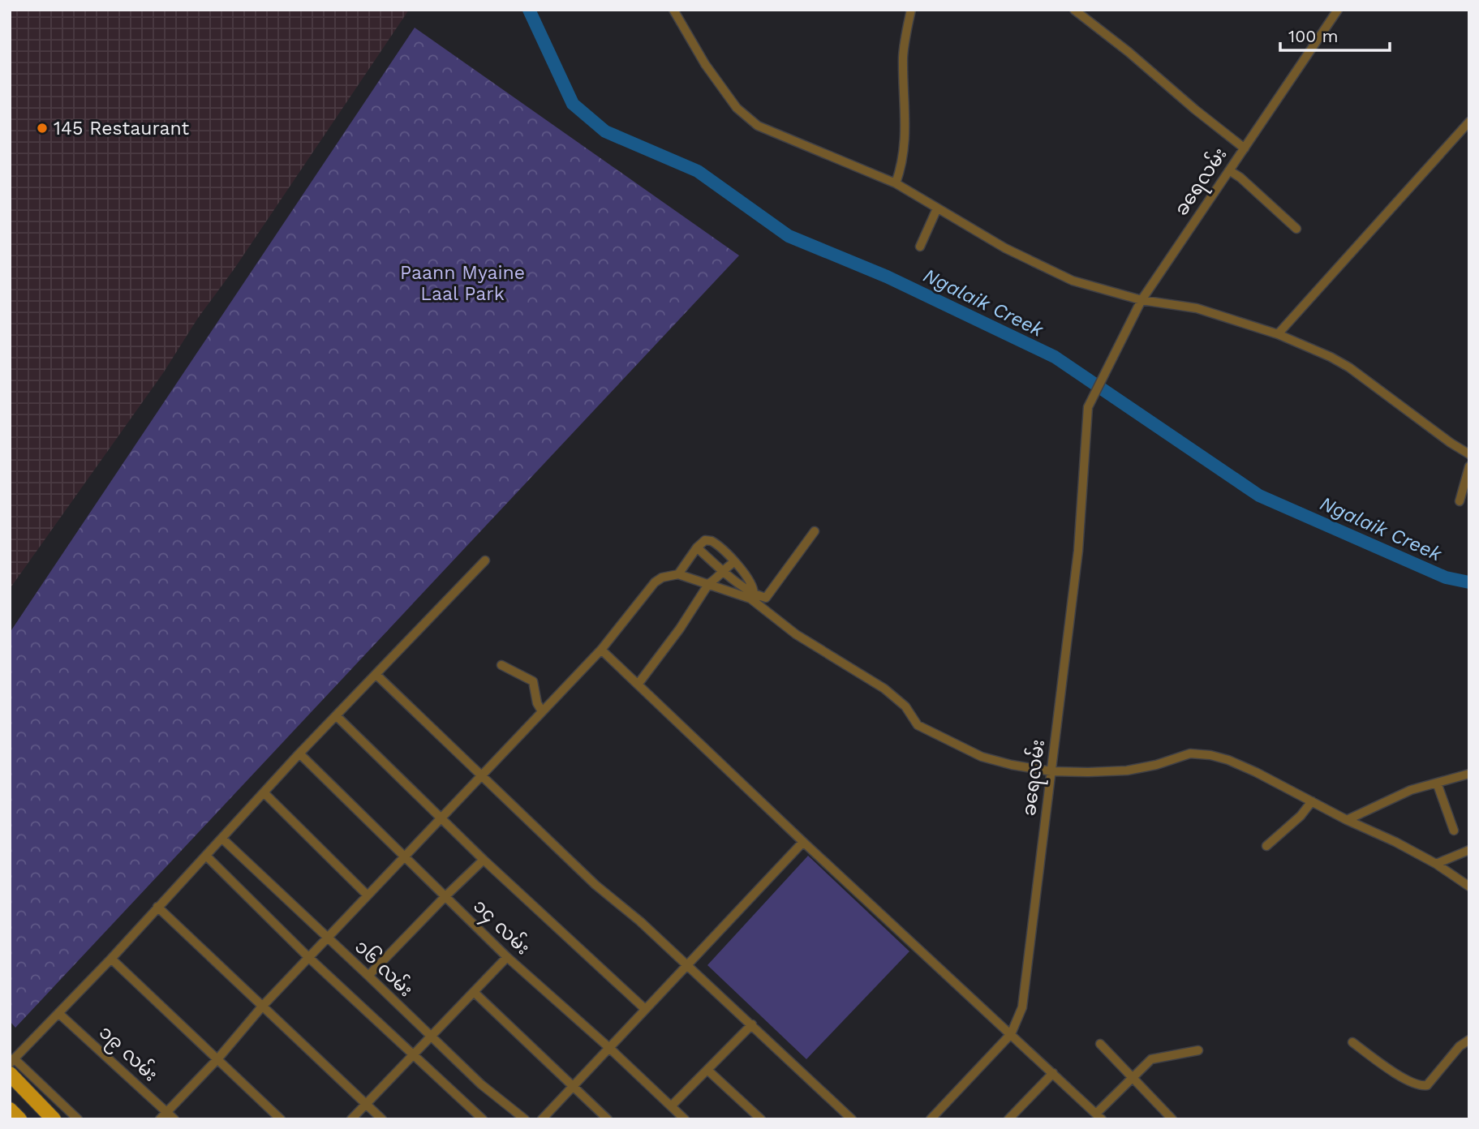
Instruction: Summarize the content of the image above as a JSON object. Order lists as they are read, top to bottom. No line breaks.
{"streets":{"street":["ခရေလမ်း","၁၄ လမ်း","၁၆ လမ်း","၁၉ လမ်း"]},"water":["Ngalaik Creek"],"parks":["Paann Myaine Laal Park"],"places":["145 Restaurant"],"scale_bar":"100 m"}
